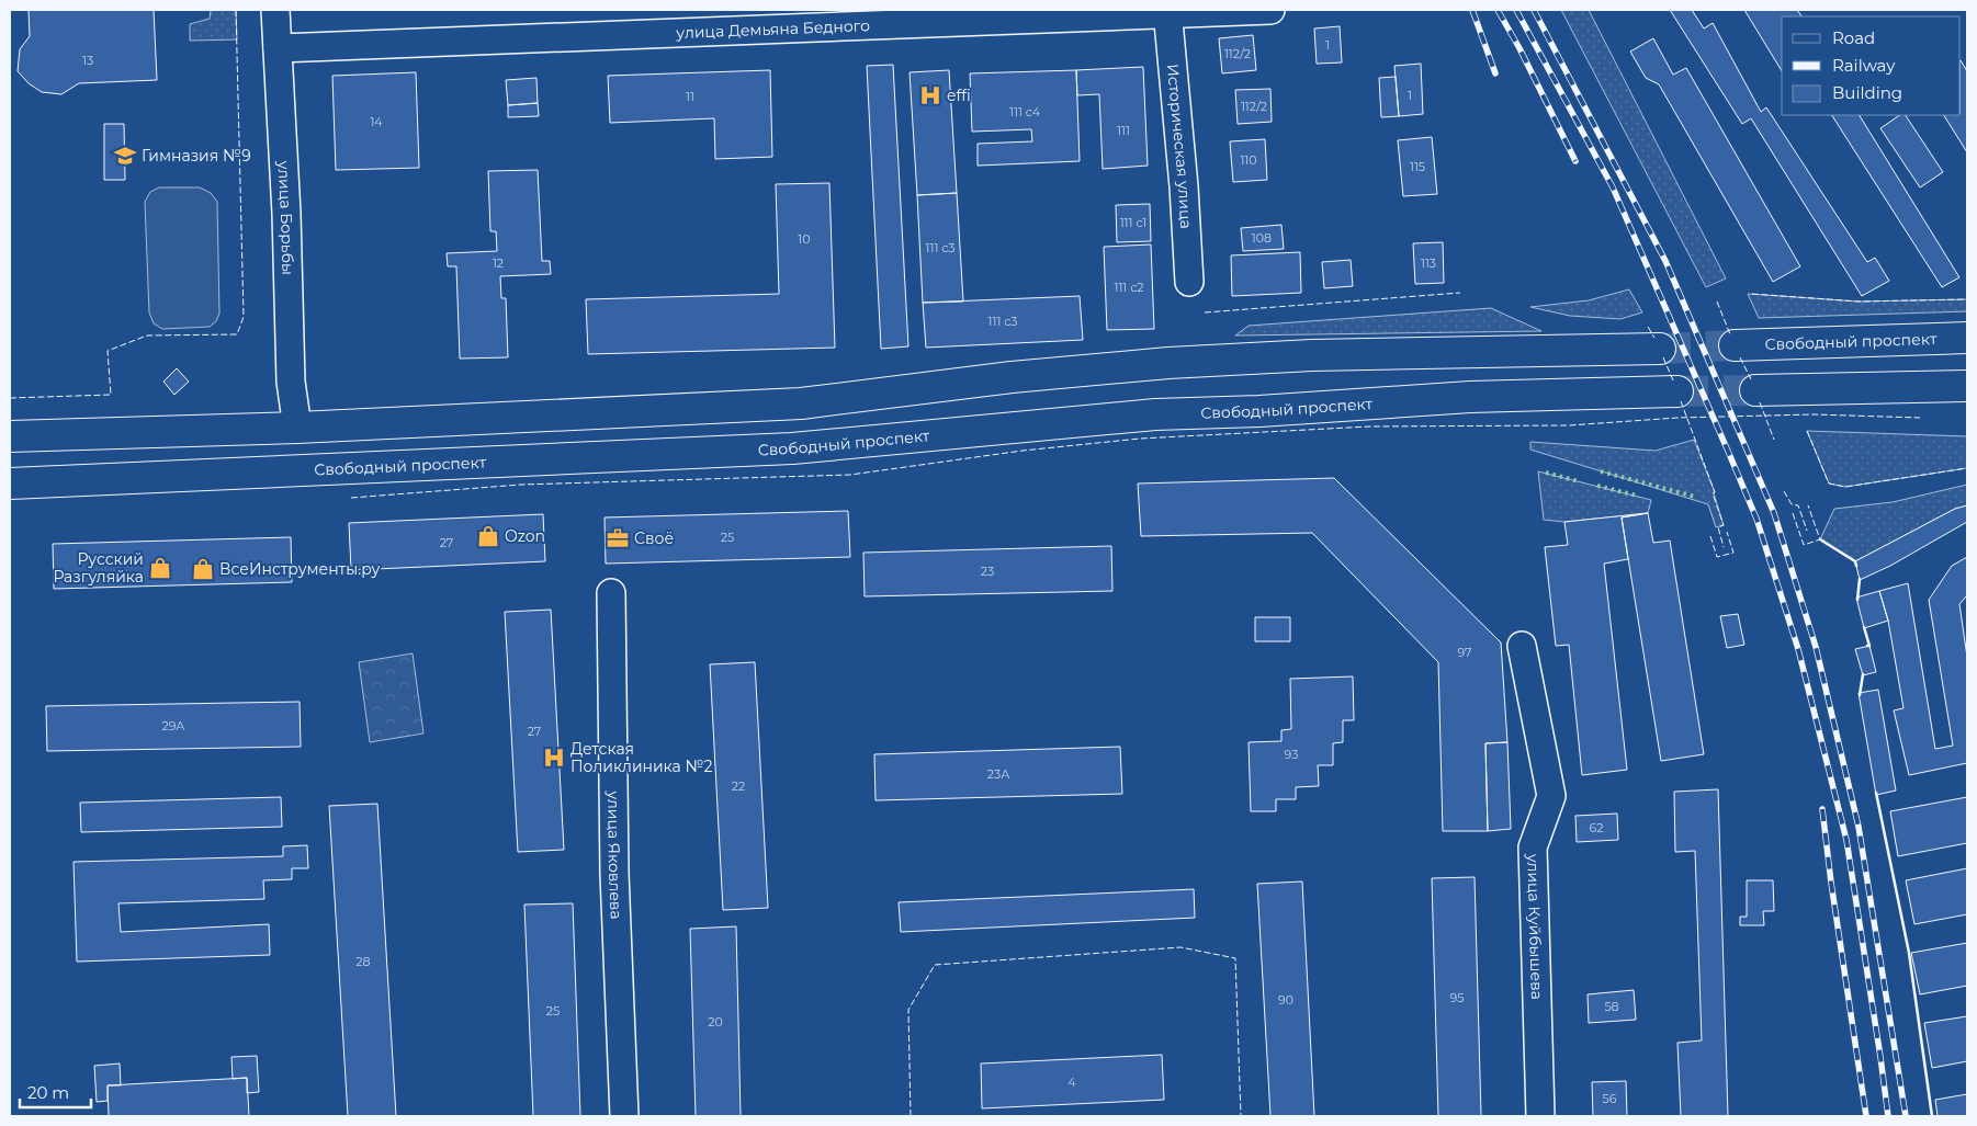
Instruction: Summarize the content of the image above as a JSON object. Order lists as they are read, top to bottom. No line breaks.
{"streets":{"main road":["Свободный проспект"],"street":["улица Демьяна Бедного","Историческая улица","улица Борьбы","улица Яковлева","улица Куйбышева"]},"crossings":[["улица Демьяна Бедного","Историческая улица"],["улица Демьяна Бедного","улица Борьбы"]],"places":{"hospital":["effi","Детская Поликлиника №2"],"school or university":["Гимназия №9"],"shop":["Ozon","Русский Разгуляйка","ВсеИнструменты.ру"],"office":["Своё"]},"house_numbers":["1","112/2","13","1","11","112/2","111 с4","14","111","110","115","111 с1","108","10","111 с3","12","113","111 с2","111 с3","25","27","23","97","29А","27","93","23А","22","62","28","95","90","58","25","20","4","56"],"legend":["Road","Railway","Building"],"scale_bar":"20 m"}
